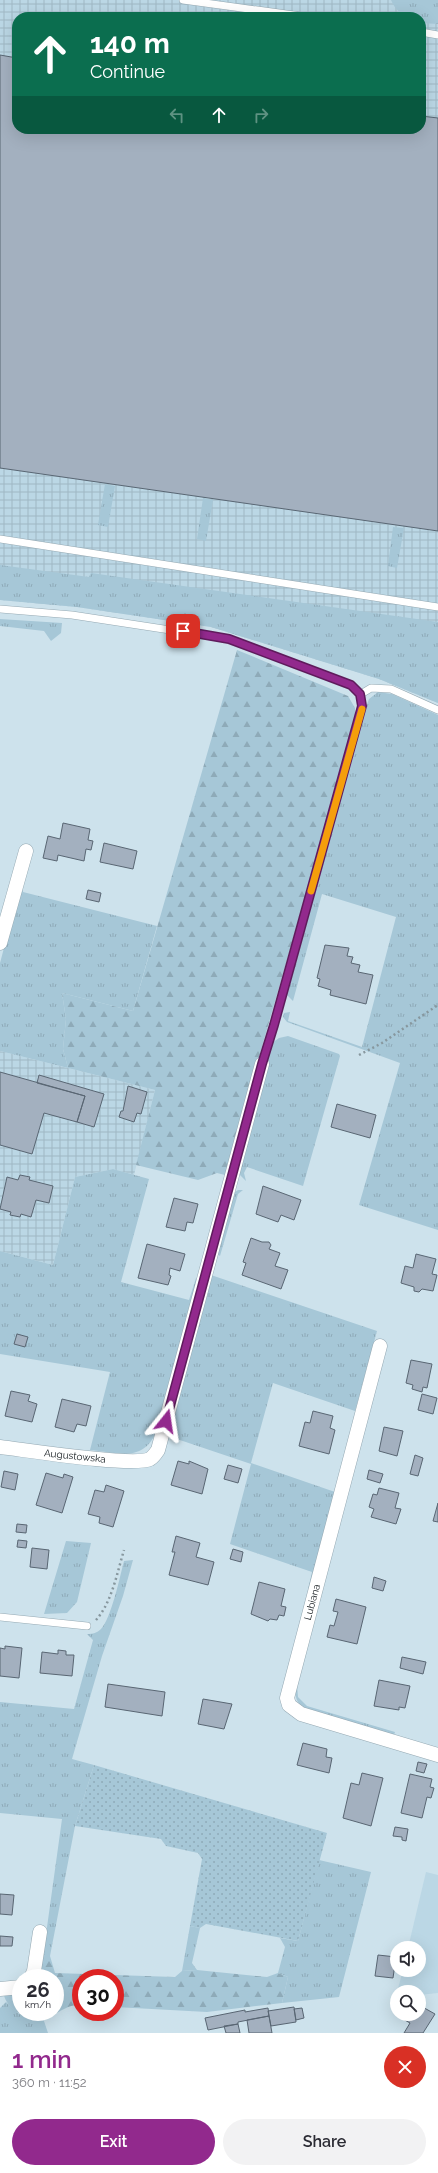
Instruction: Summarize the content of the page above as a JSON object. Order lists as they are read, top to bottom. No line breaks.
{"streets":{"street":["Augustowska","Lubiana"]},"page":{"turn":["140 m","Continue"],"speed":"26 km/h","limit":"30","heading":["1 min","360 m · 11:52"],"buttons":["Exit","Share"]}}
